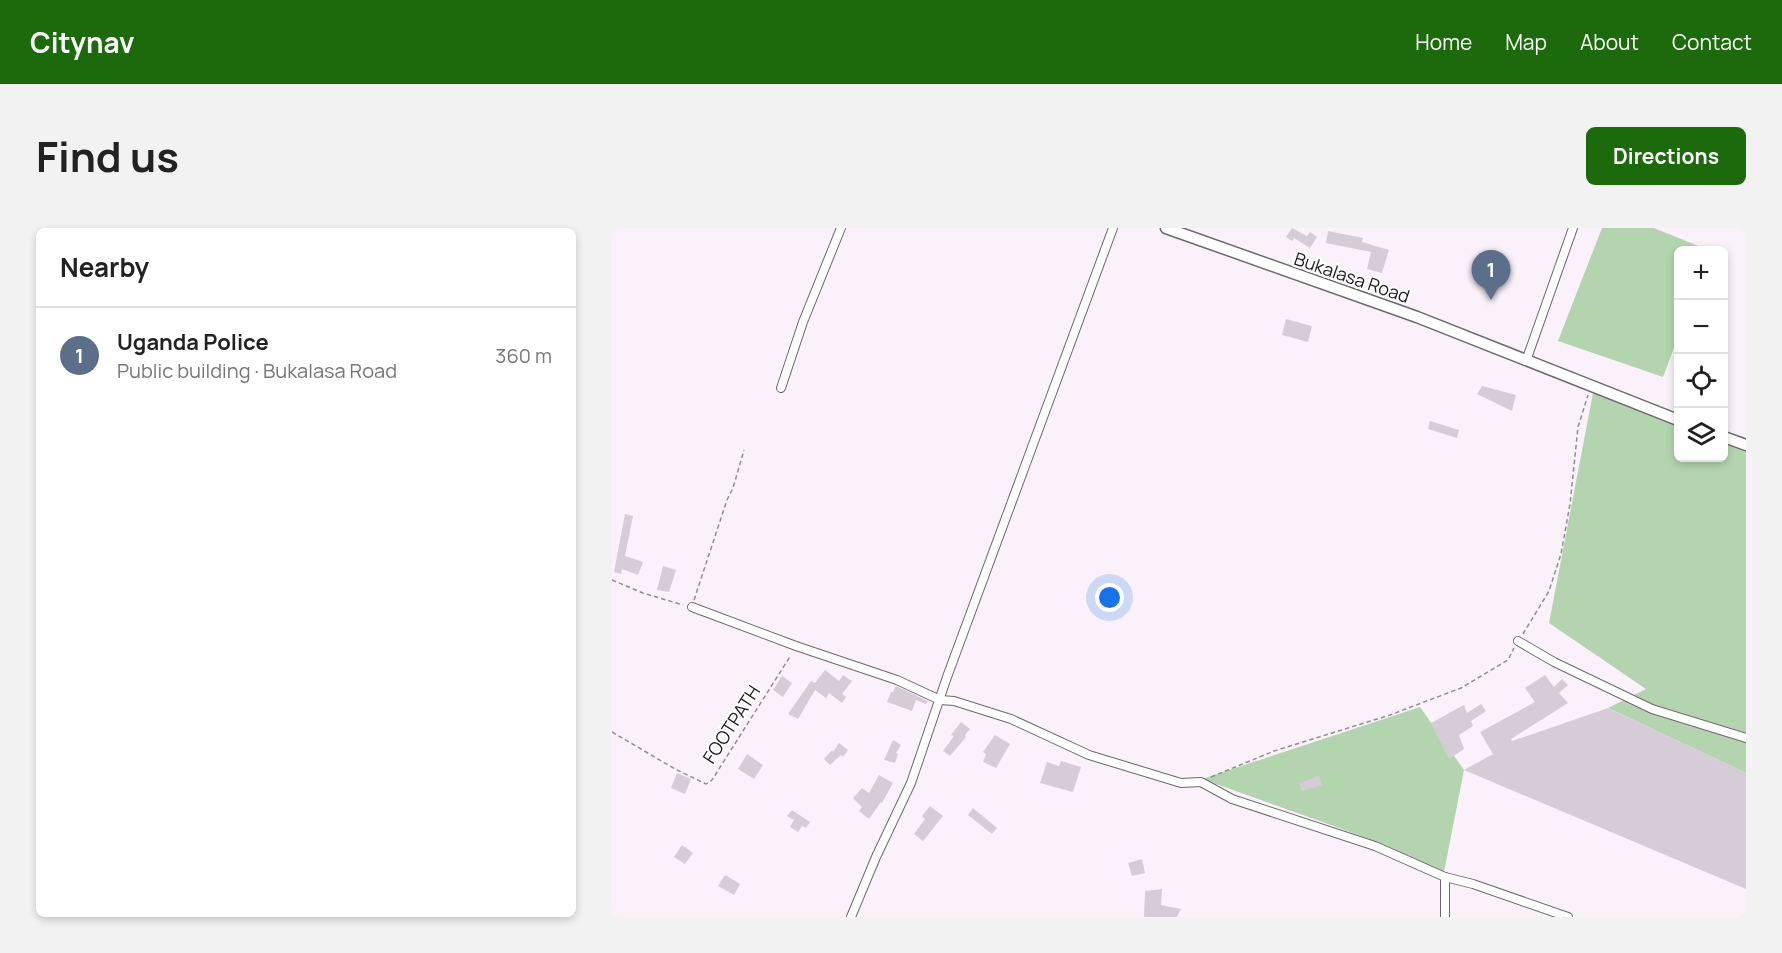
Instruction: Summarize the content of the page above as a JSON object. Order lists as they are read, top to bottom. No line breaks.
{"streets":{"street":["Bukalasa Road"],"path":["FOOTPATH"]},"page":{"header":"Citynav","nav":["Home","Map","About","Contact"],"title":"Find us","buttons":"Directions","heading":"Nearby","map_buttons":["+","−"],"pins":"1","list":[{"mark":"1","name":"Uganda Police","note":"Public building · Bukalasa Road","value":"360 m"}]}}
